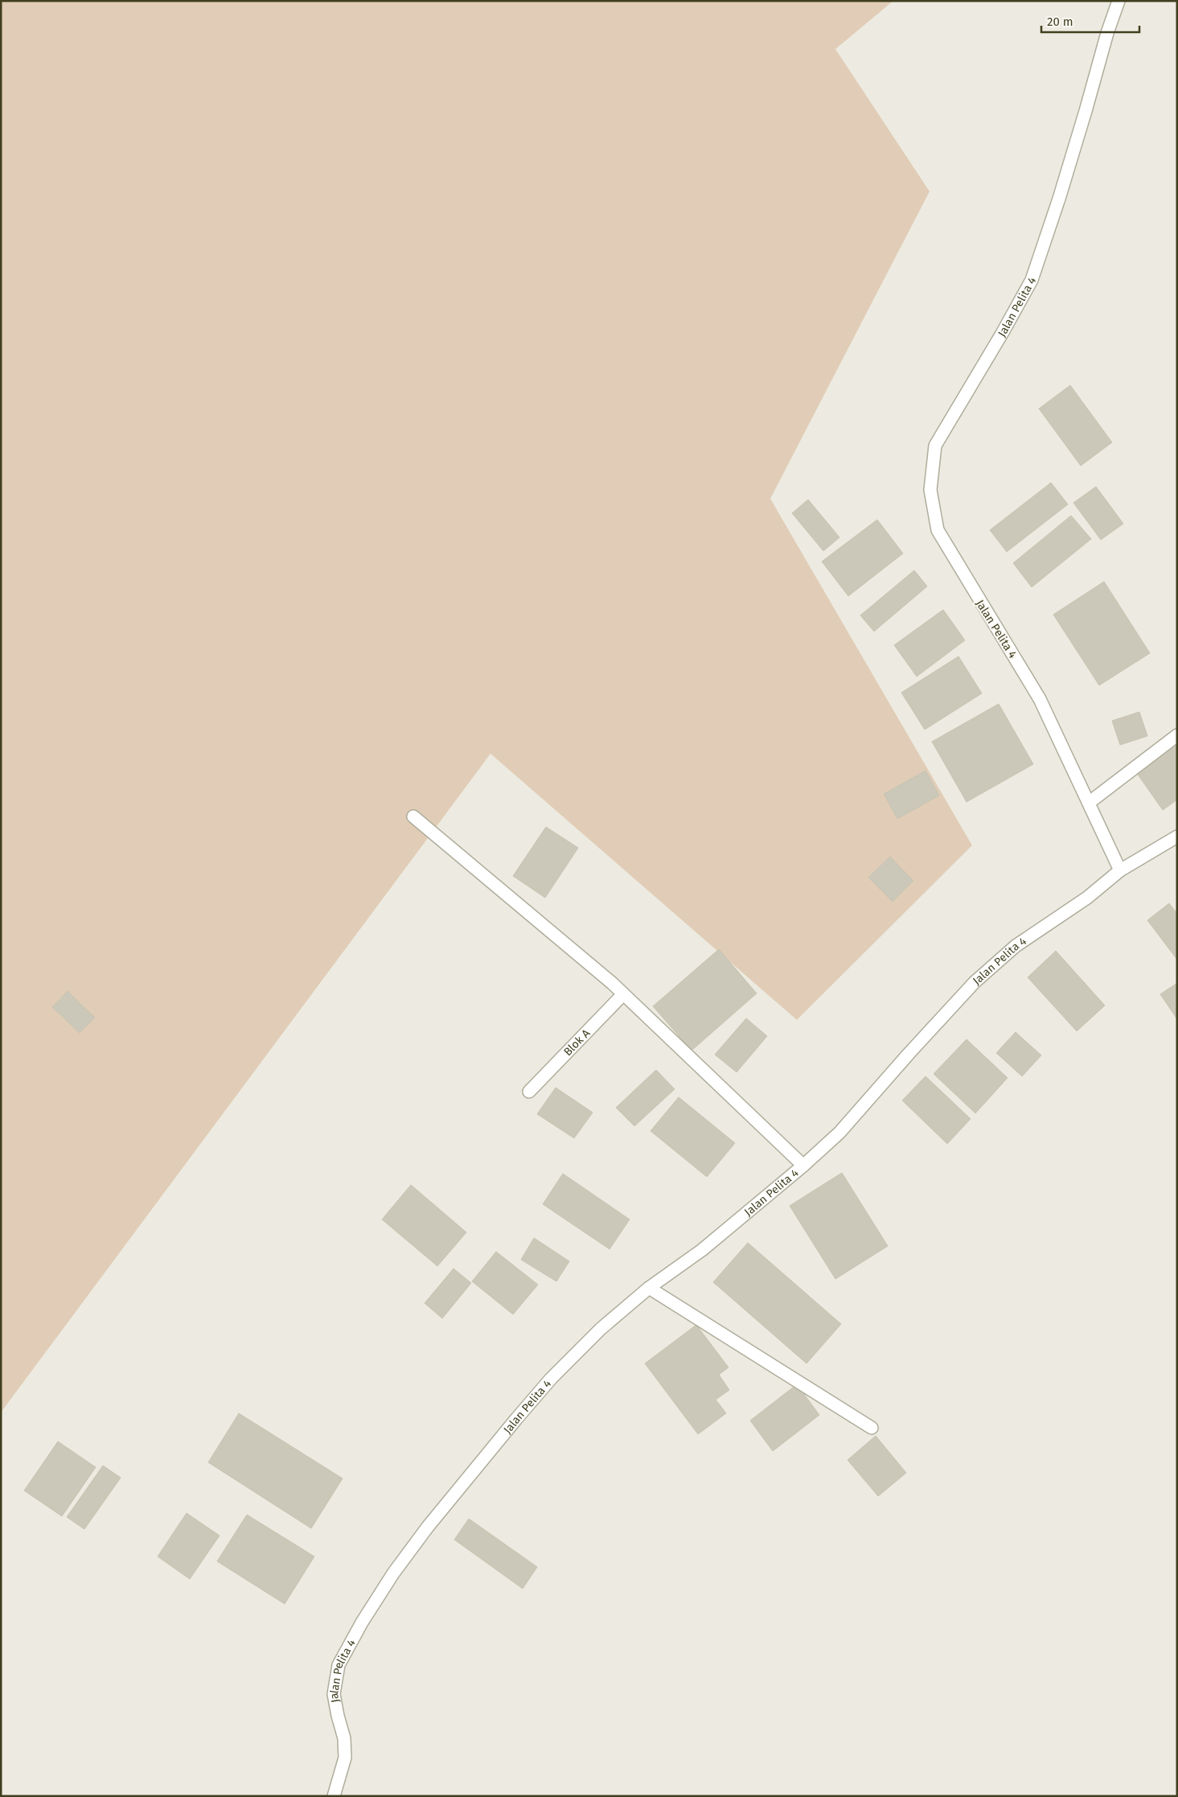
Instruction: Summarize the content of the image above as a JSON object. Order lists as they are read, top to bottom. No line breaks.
{"streets":{"street":["Jalan Pelita 4","Blok A"]},"scale_bar":"20 m"}
